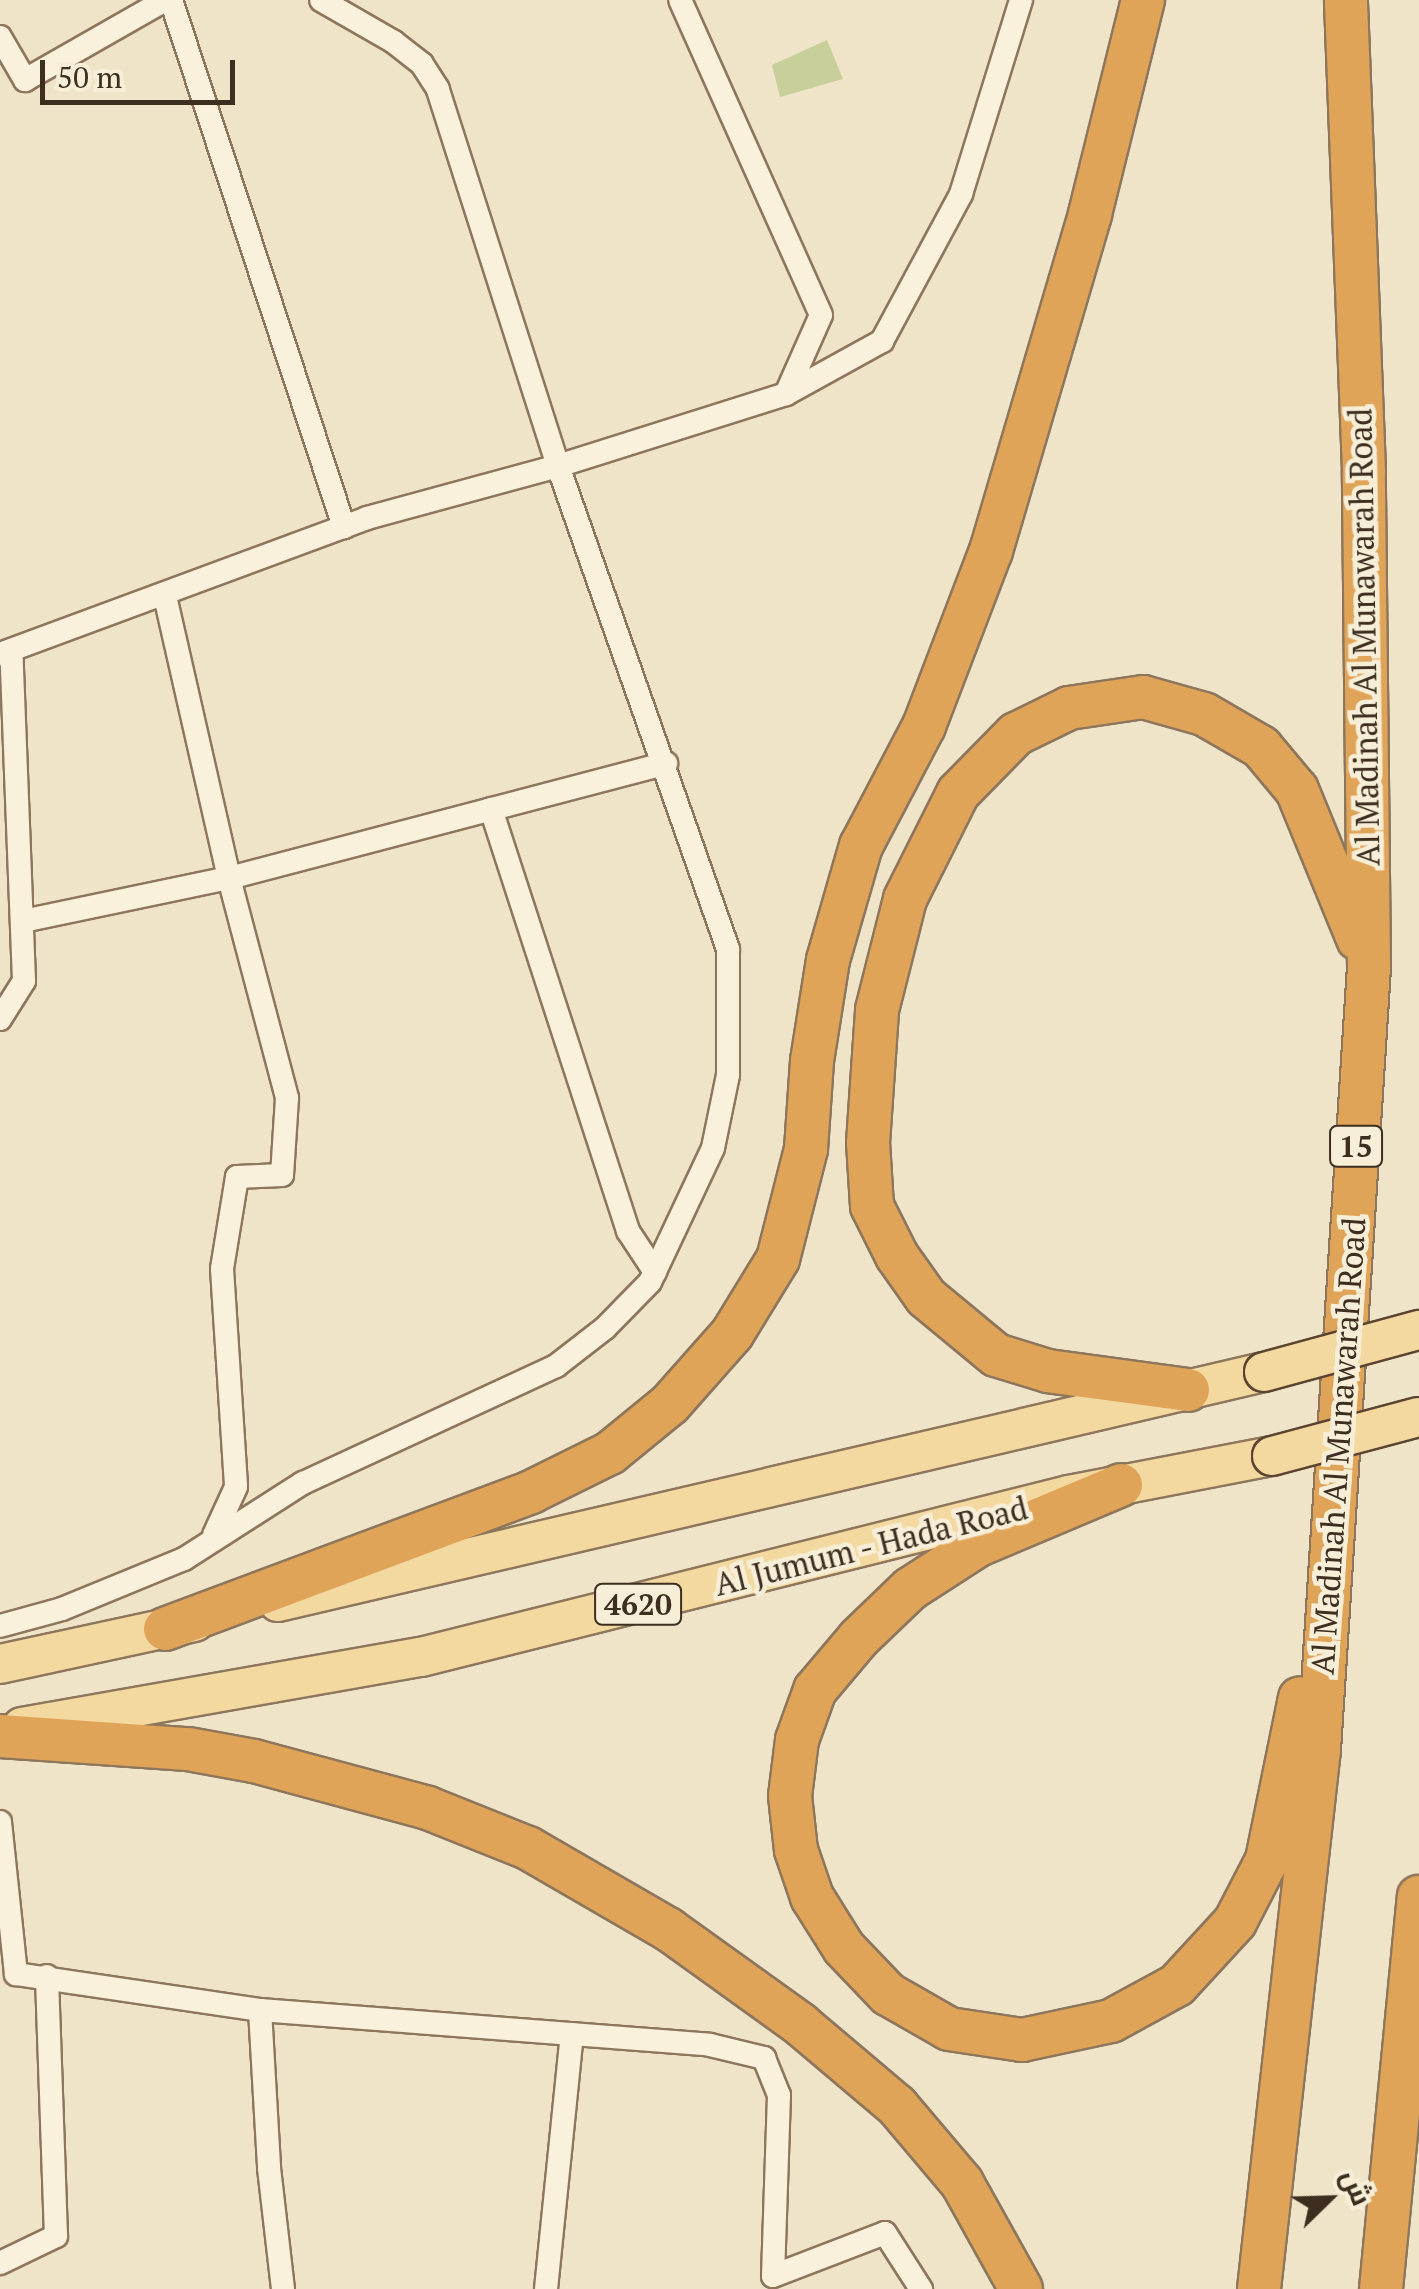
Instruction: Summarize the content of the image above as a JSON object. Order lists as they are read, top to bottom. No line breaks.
{"streets":{"highway":["Al Madinah Al Munawarah Road","15"],"main road":["Al Jumum - Hada Road","4620"]},"scale_bar":"50 m","north":"top right"}
